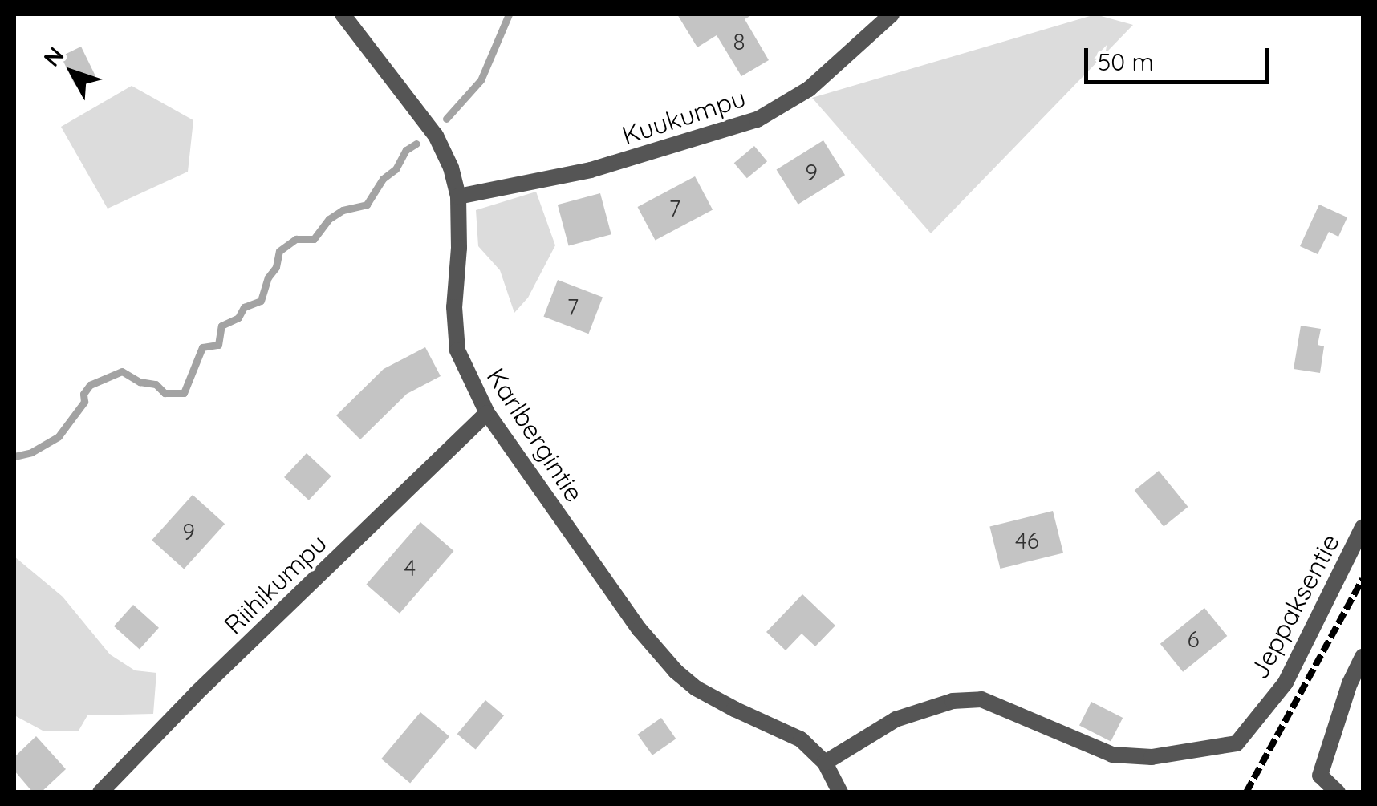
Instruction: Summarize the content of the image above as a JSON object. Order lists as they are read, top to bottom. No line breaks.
{"streets":{"street":["Kuukumpu","Karlbergintie","Riihikumpu","Jeppaksentie"]},"crossings":[["Kuukumpu","Karlbergintie"],["Karlbergintie","Riihikumpu"],["Karlbergintie","Jeppaksentie"]],"house_numbers":["8","9","7","7","9","46","4","6"],"scale_bar":"50 m","north":"top left"}
